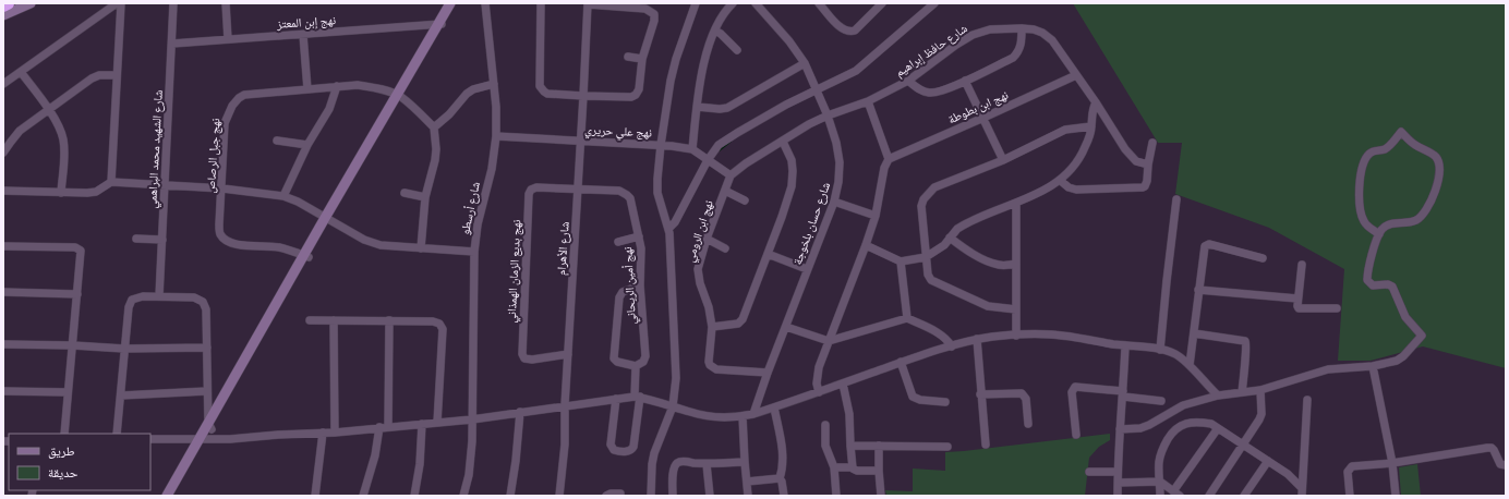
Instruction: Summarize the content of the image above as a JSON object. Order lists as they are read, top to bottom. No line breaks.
{"streets":{"street":["نهج إبن المعتز","شارع حافظ إبراهيم","نهج ابن بطوطة","نهج علي حريري","شارع الشهيد محمد البراهمي","نهج جبل الرصاص","شارع أرسطو","شارع حسان بلخوجة","نهج ابن الرومي","شارع الأهرام","نهج بديع الزمان الهمذاني","نهج أمين الريحاني"]},"crossings":[["نهج إبن المعتز","شارع الشهيد محمد البراهمي"],["شارع حافظ إبراهيم","نهج ابن بطوطة"],["شارع حافظ إبراهيم","نهج علي حريري"],["شارع حافظ إبراهيم","شارع حسان بلخوجة"],["شارع حافظ إبراهيم","نهج ابن الرومي"],["نهج علي حريري","شارع أرسطو"],["نهج علي حريري","نهج ابن الرومي"],["نهج علي حريري","شارع الأهرام"],["شارع حسان بلخوجة","نهج ابن الرومي"],["شارع الأهرام","نهج بديع الزمان الهمذاني"],["شارع الأهرام","نهج أمين الريحاني"],["نهج بديع الزمان الهمذاني","نهج أمين الريحاني"]],"legend":["طريق","حديقة"]}
